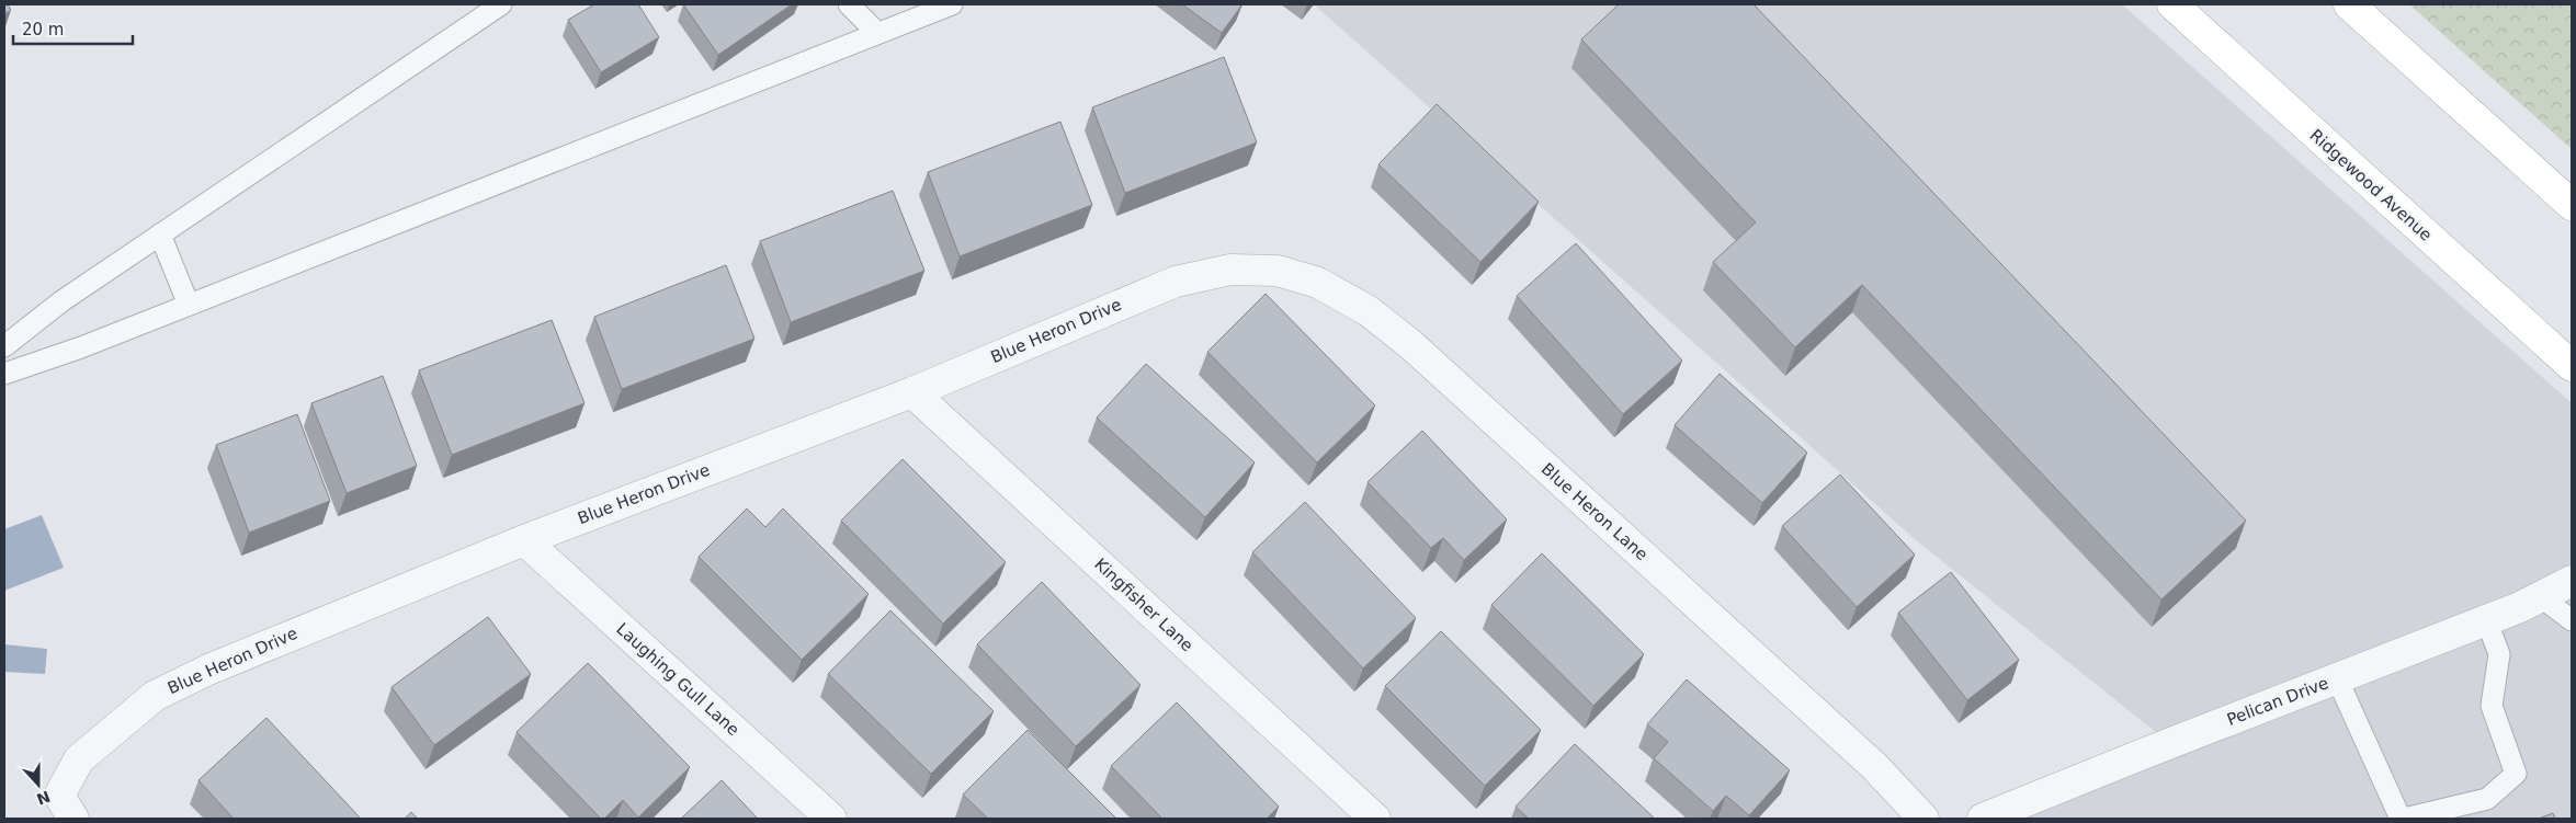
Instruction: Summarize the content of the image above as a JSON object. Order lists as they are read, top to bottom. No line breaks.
{"streets":{"main road":["Ridgewood Avenue"],"street":["Blue Heron Drive","Blue Heron Lane","Kingfisher Lane","Laughing Gull Lane","Pelican Drive"]},"crossings":[["Blue Heron Drive","Blue Heron Lane"],["Blue Heron Drive","Kingfisher Lane"],["Blue Heron Drive","Laughing Gull Lane"]],"scale_bar":"20 m","north":"bottom"}
